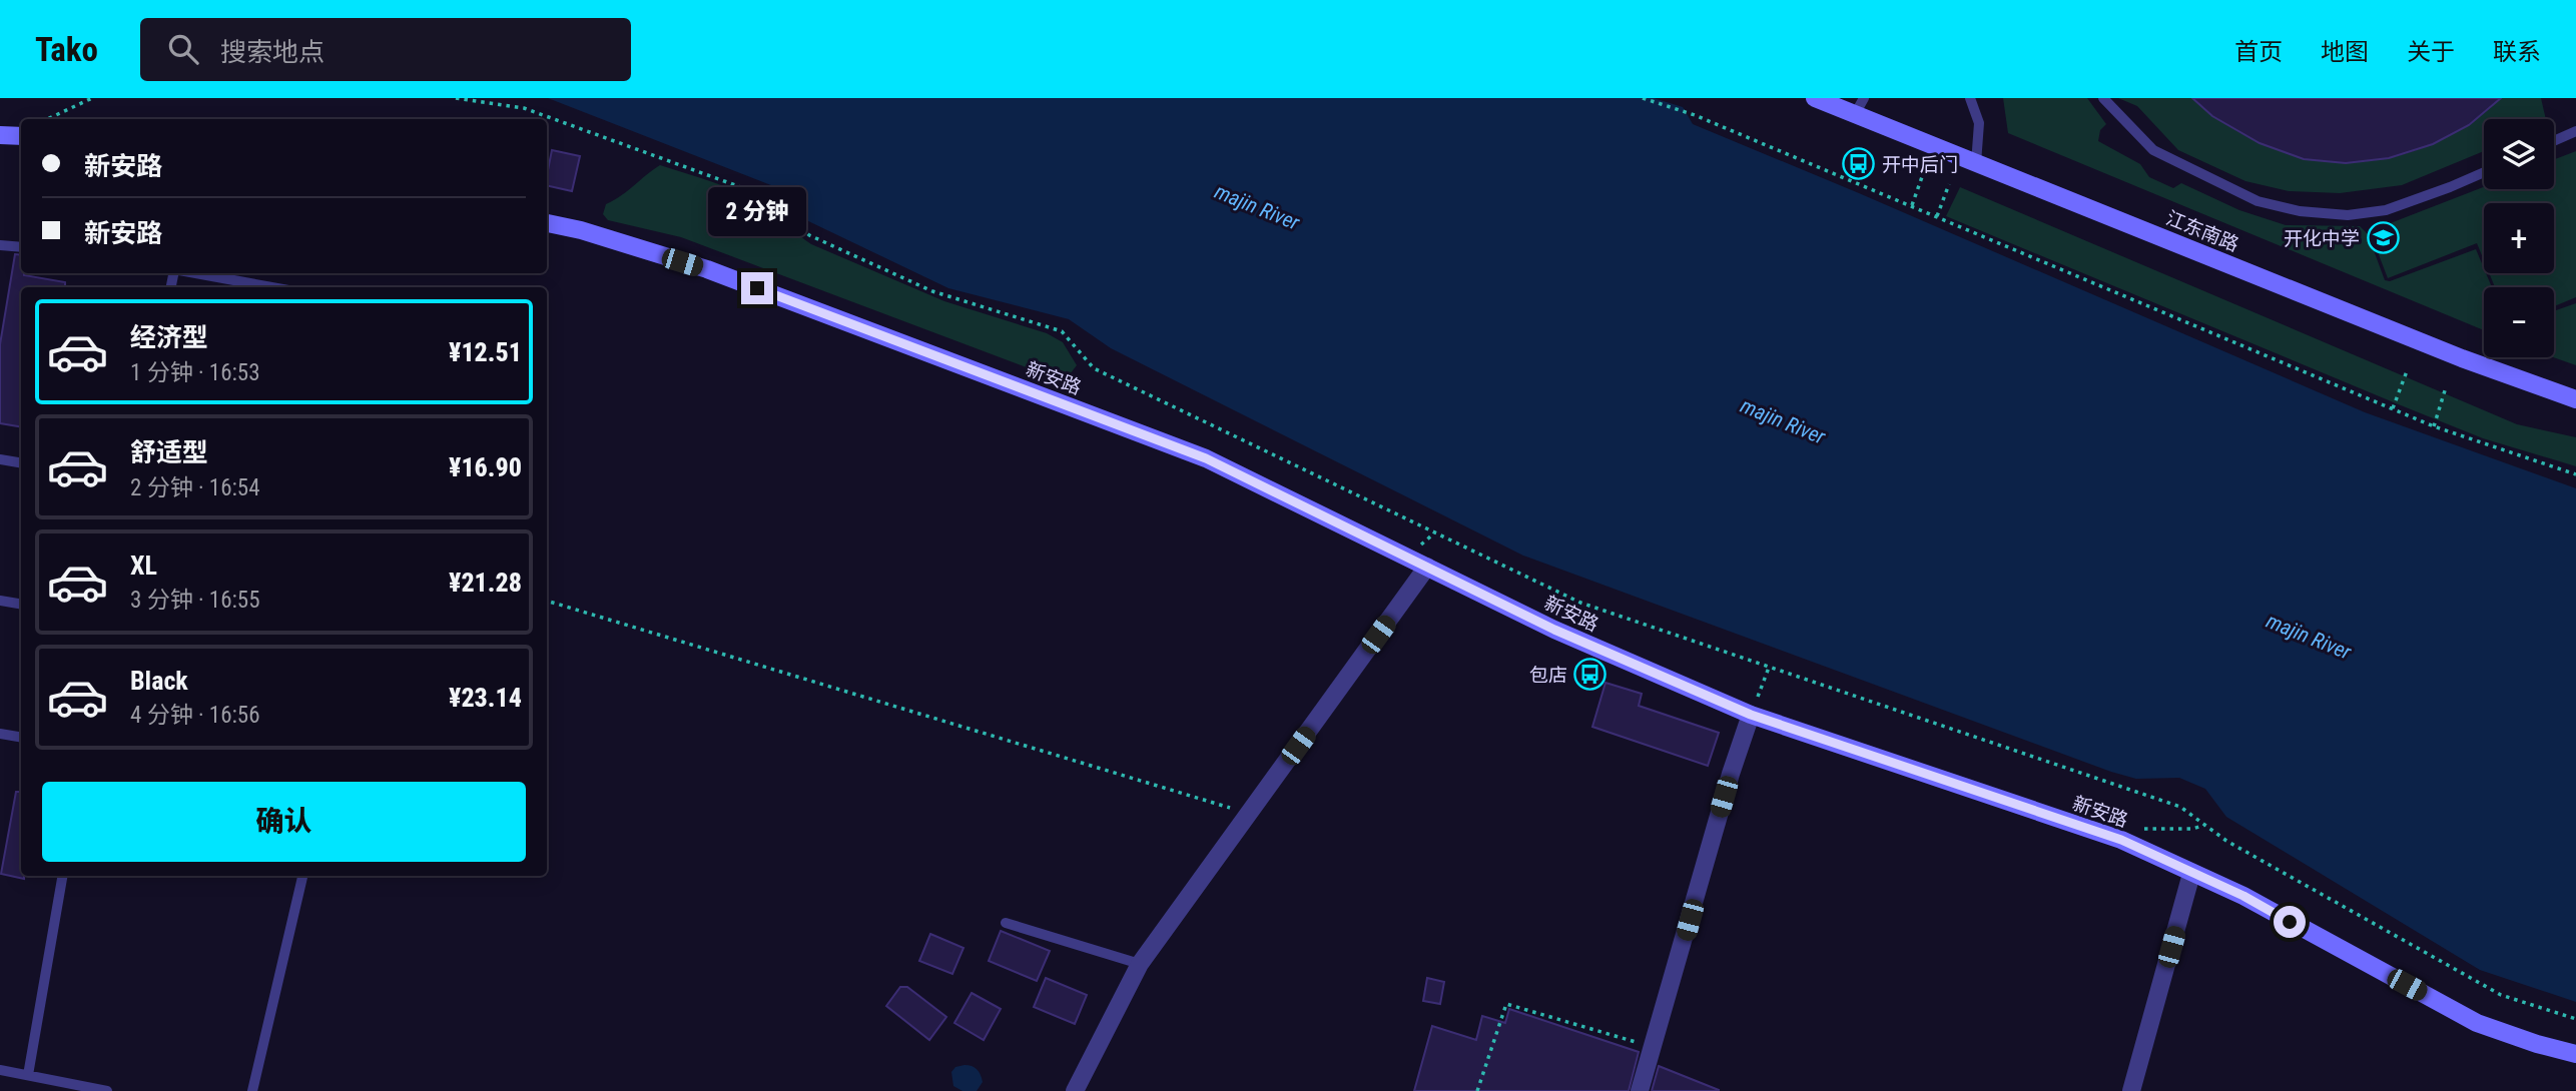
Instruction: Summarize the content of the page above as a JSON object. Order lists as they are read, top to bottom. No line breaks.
{"streets":{"main road":["江东南路","新安路"]},"water":["majin River"],"places":{"bus stop":["开中后门","包店"],"school or university":["开化中学"]},"page":{"header":"Tako","search":"搜索地点","nav":["首页","地图","关于","联系"],"map_buttons":["+","−"],"banner":["新安路","新安路"],"bubble":"2 分钟","list":[{"name":"经济型","note":"1 分钟 · 16:53","value":"¥12.51"},{"name":"舒适型","note":"2 分钟 · 16:54","value":"¥16.90"},{"name":"XL","note":"3 分钟 · 16:55","value":"¥21.28"},{"name":"Black","note":"4 分钟 · 16:56","value":"¥23.14"}],"buttons":"确认"}}
